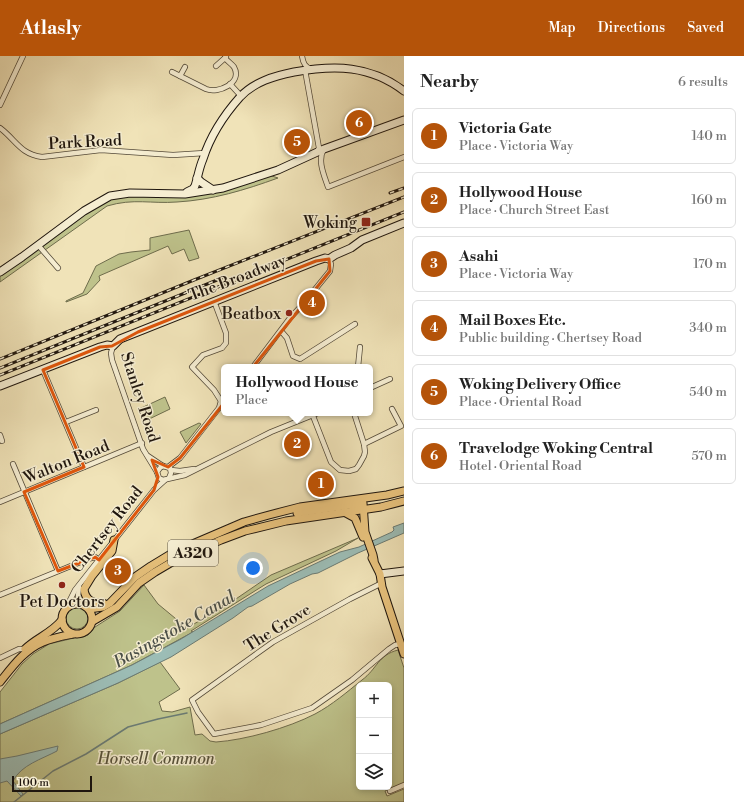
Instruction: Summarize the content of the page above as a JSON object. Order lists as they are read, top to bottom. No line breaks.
{"streets":{"main road":["A320"],"street":["Park Road","The Broadway","Stanley Road","Walton Road","Chertsey Road","The Grove"]},"crossings":[["The Broadway","Stanley Road"],["Stanley Road","Walton Road"],["Stanley Road","Chertsey Road"],["Chertsey Road","A320"]],"water":["Basingstoke Canal"],"parks":["Horsell Common"],"places":{"transit":["Woking"],"other":["Beatbox","Pet Doctors"]},"scale_bar":"100 m","page":{"header":"Atlasly","nav":["Map","Directions","Saved"],"heading":["Nearby","6 results"],"pins":["6","5","4","2","1","3"],"list":[{"mark":"1","name":"Victoria Gate","note":"Place · Victoria Way","value":"140 m"},{"mark":"2","name":"Hollywood House","note":"Place · Church Street East","value":"160 m"},{"mark":"3","name":"Asahi","note":"Place · Victoria Way","value":"170 m"},{"mark":"4","name":"Mail Boxes Etc.","note":"Public building · Chertsey Road","value":"340 m"},{"mark":"5","name":"Woking Delivery Office","note":"Place · Oriental Road","value":"540 m"},{"mark":"6","name":"Travelodge Woking Central","note":"Hotel · Oriental Road","value":"570 m"}],"popup":["Hollywood House","Place"],"map_buttons":["+","−"],"scale":"100 m"}}
